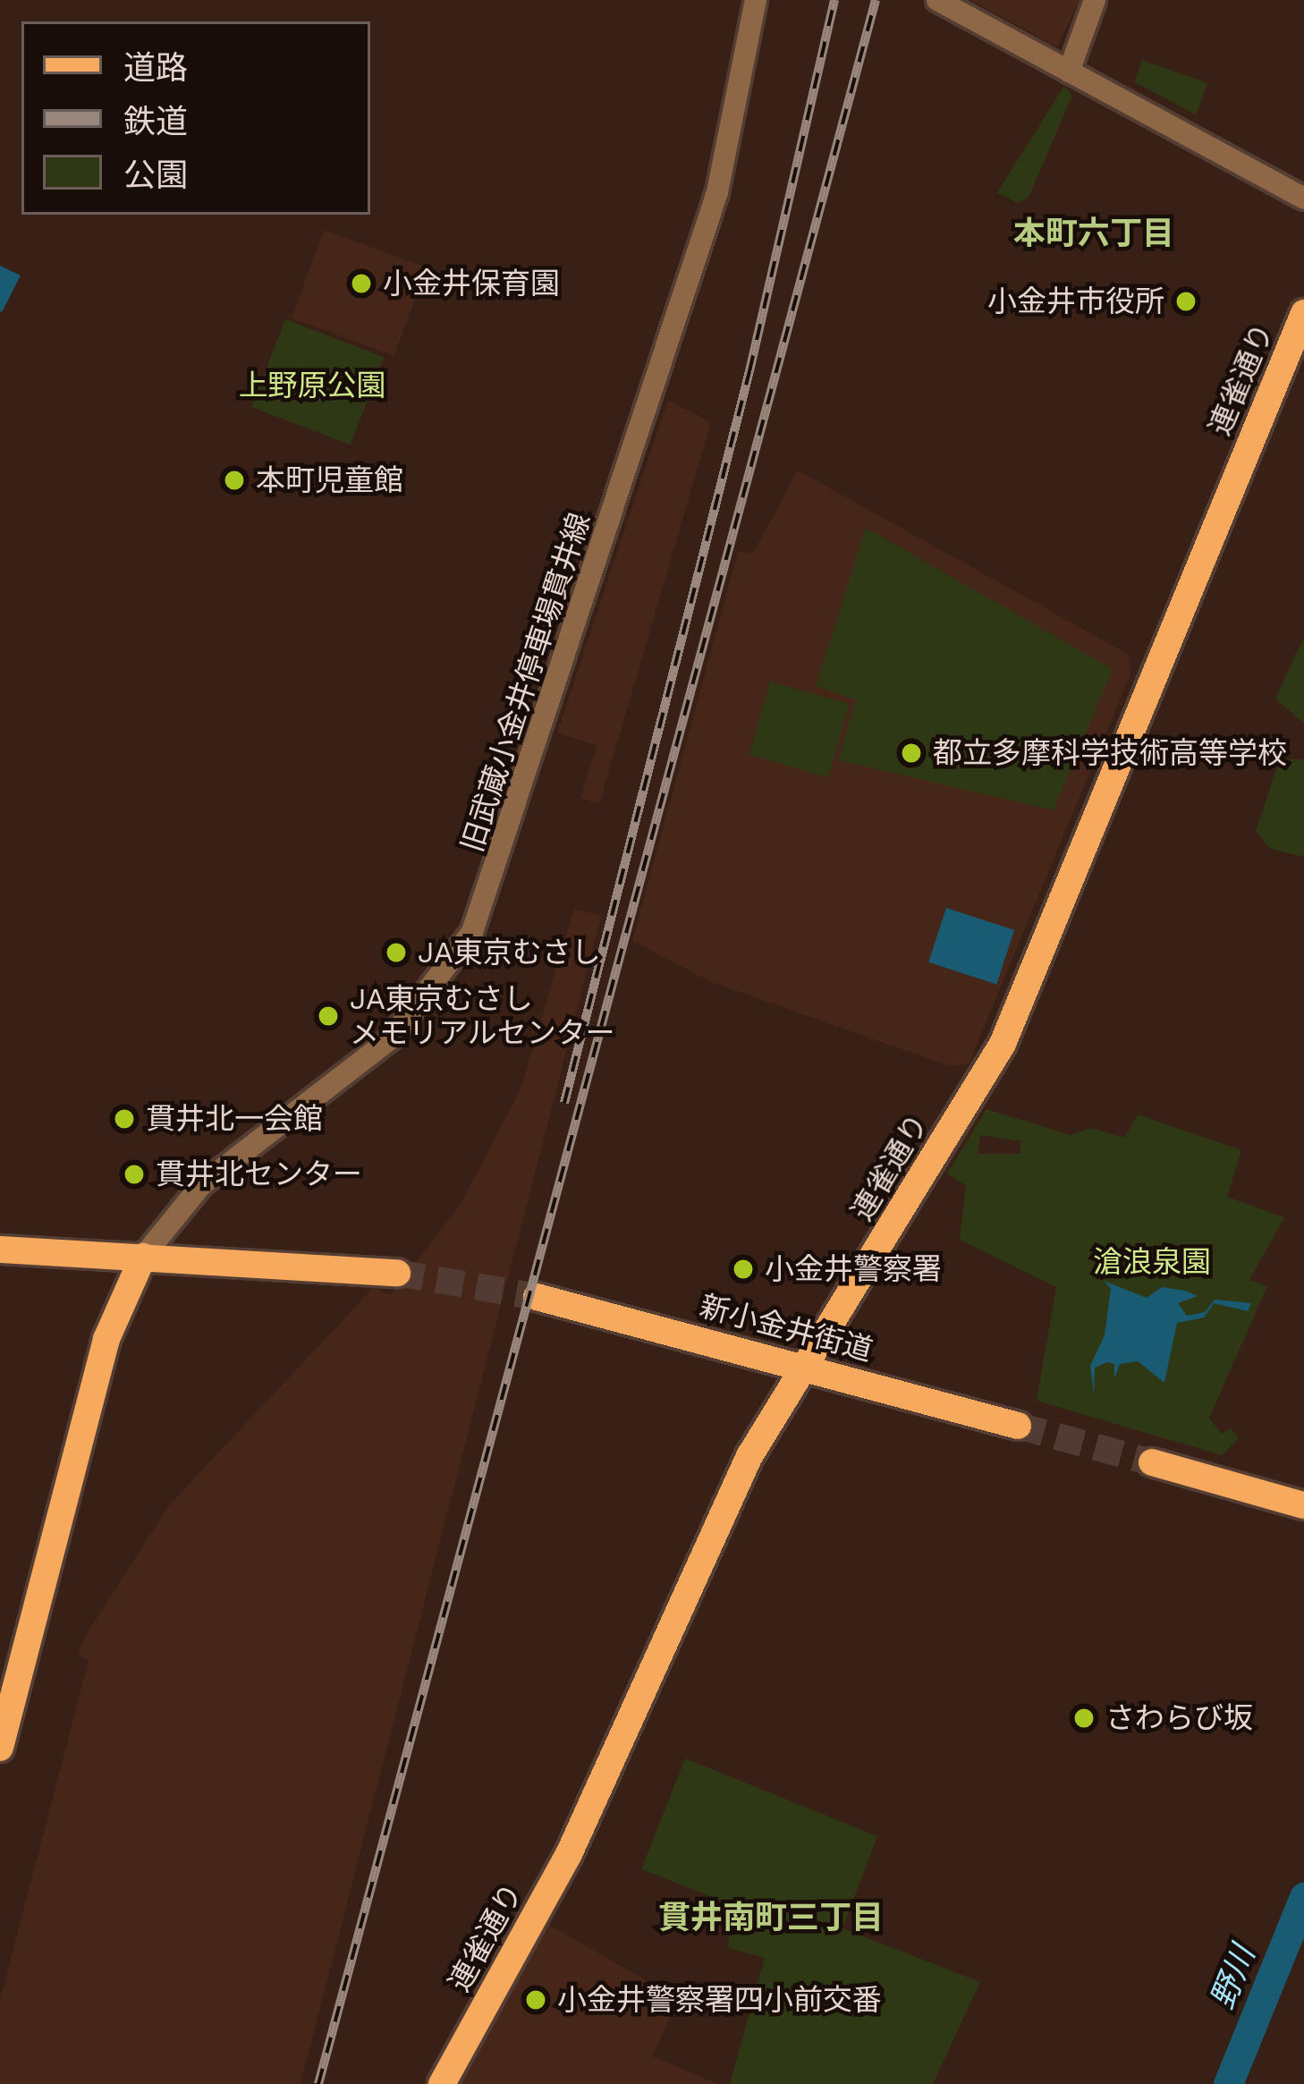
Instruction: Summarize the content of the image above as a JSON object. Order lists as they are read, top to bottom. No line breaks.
{"streets":{"main road":["連雀通り","新小金井街道"],"street":["旧武蔵小金井停車場貫井線"]},"crossings":[["連雀通り","新小金井街道"]],"districts":["本町六丁目","貫井南町三丁目"],"water":["野川"],"parks":["上野原公園","滄浪泉園"],"places":["小金井保育園","小金井市役所","本町児童館","都立多摩科学技術高等学校","JA東京むさし","JA東京むさし メモリアルセンター","貫井北一会館","貫井北センター","小金井警察署","さわらび坂","小金井警察署四小前交番"],"legend":["道路","鉄道","公園"]}
